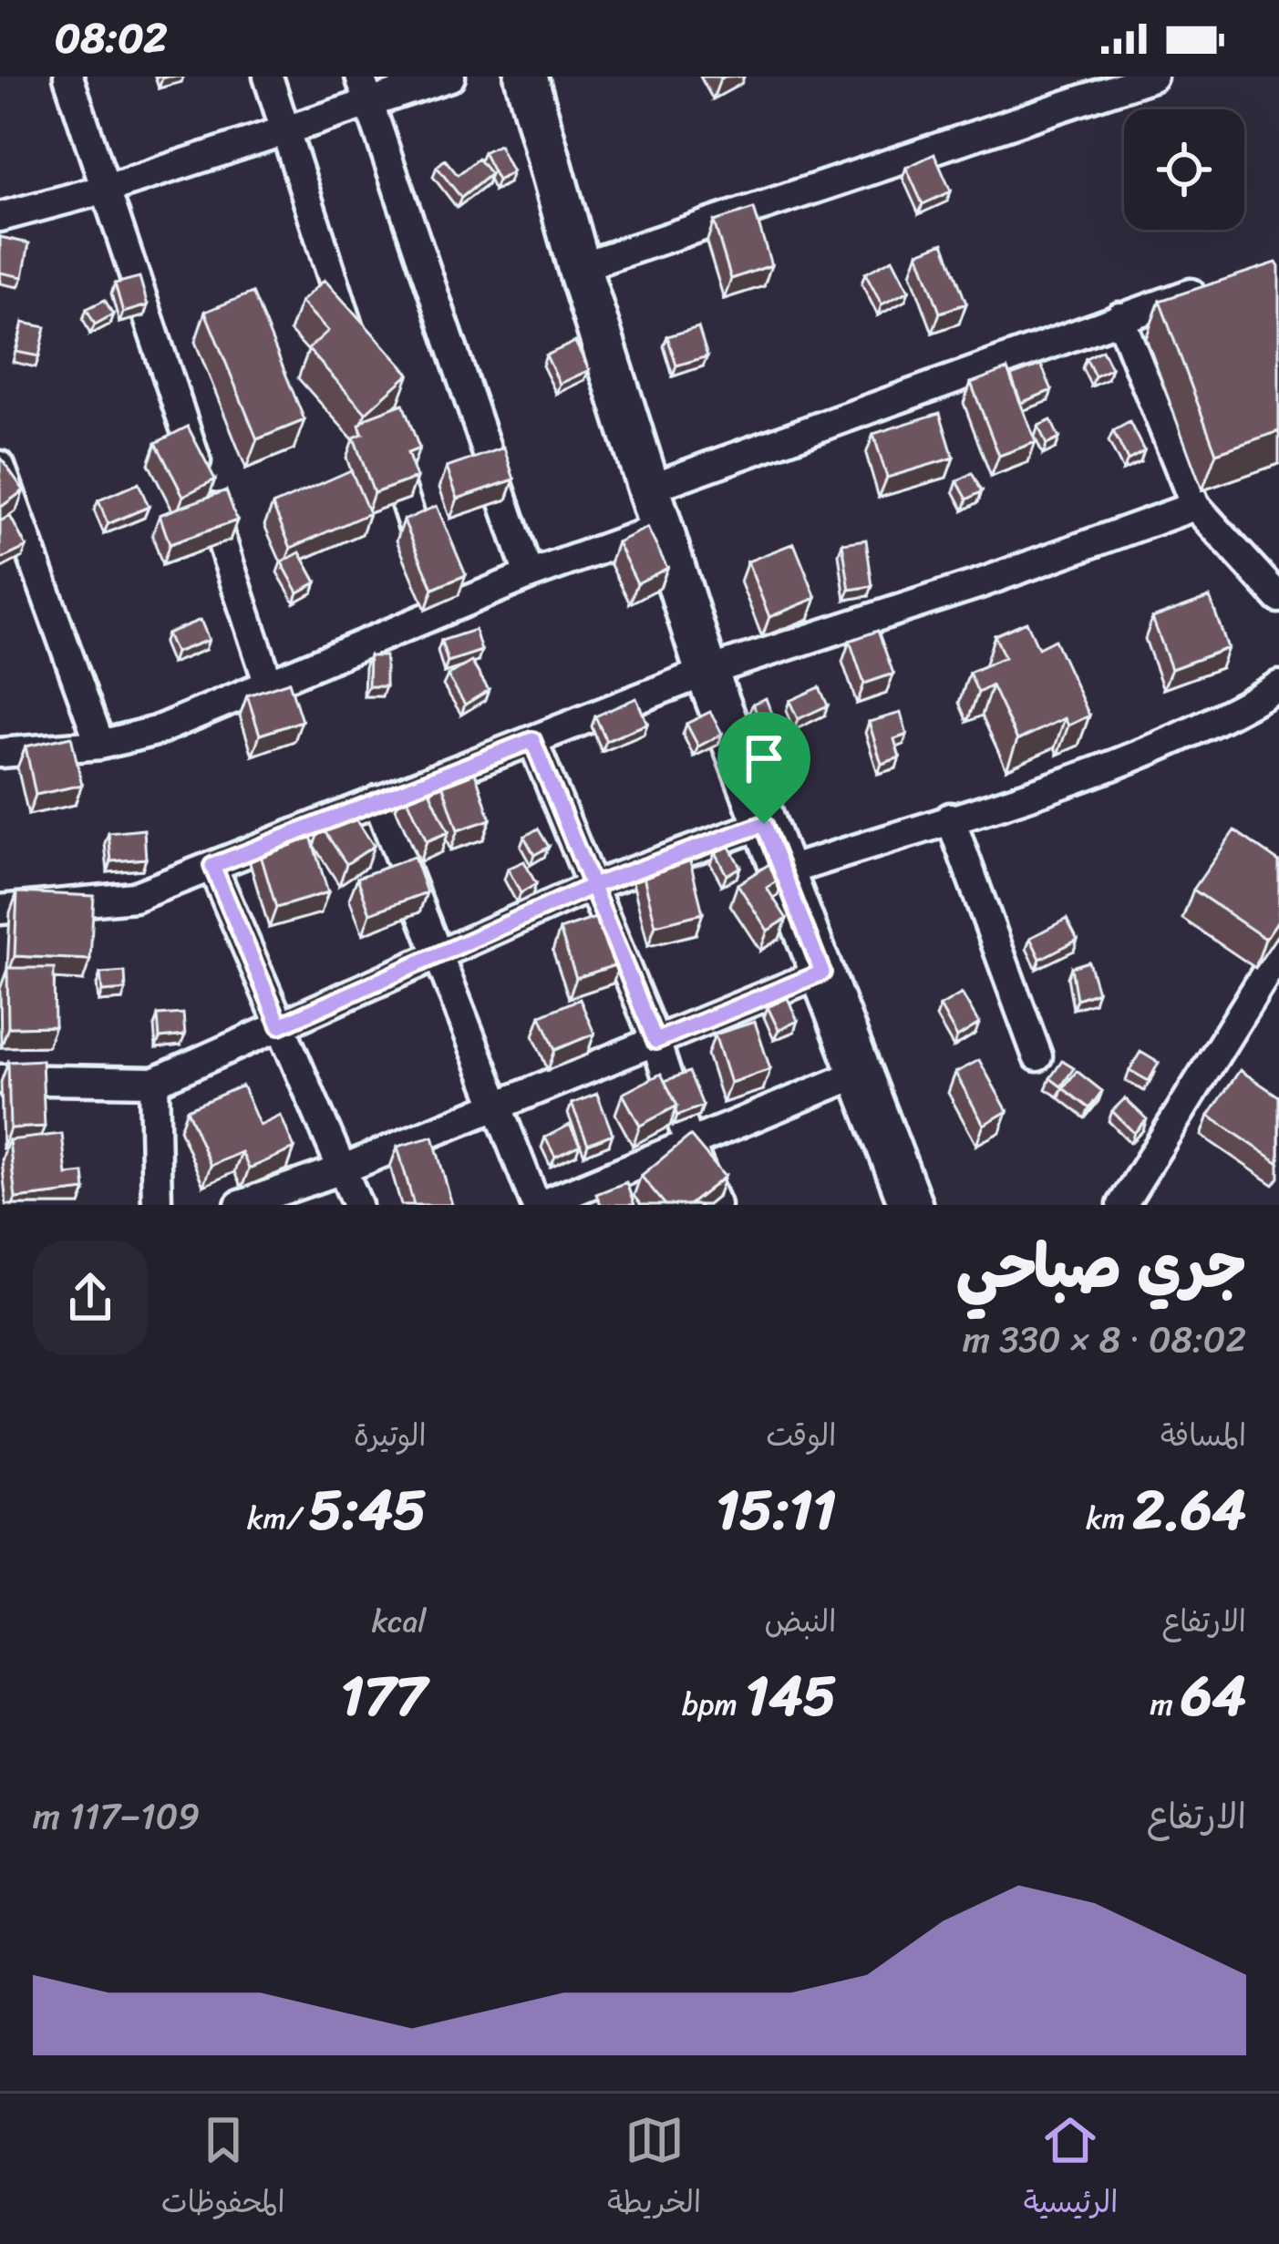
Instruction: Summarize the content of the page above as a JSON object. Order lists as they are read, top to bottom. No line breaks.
{"page":{"status":"08:02","heading":["جري صباحي","08:02 · 8 × 330 m"],"stats":[["المسافة","2.64 km"],["الوقت","15:11"],["الوتيرة","5:45 /km"],["الارتفاع","64 m"],["النبض","145 bpm"],["kcal","177"]],"chart":["الارتفاع","109–117 m"],"tabs":["الرئيسية","الخريطة","المحفوظات"]}}
